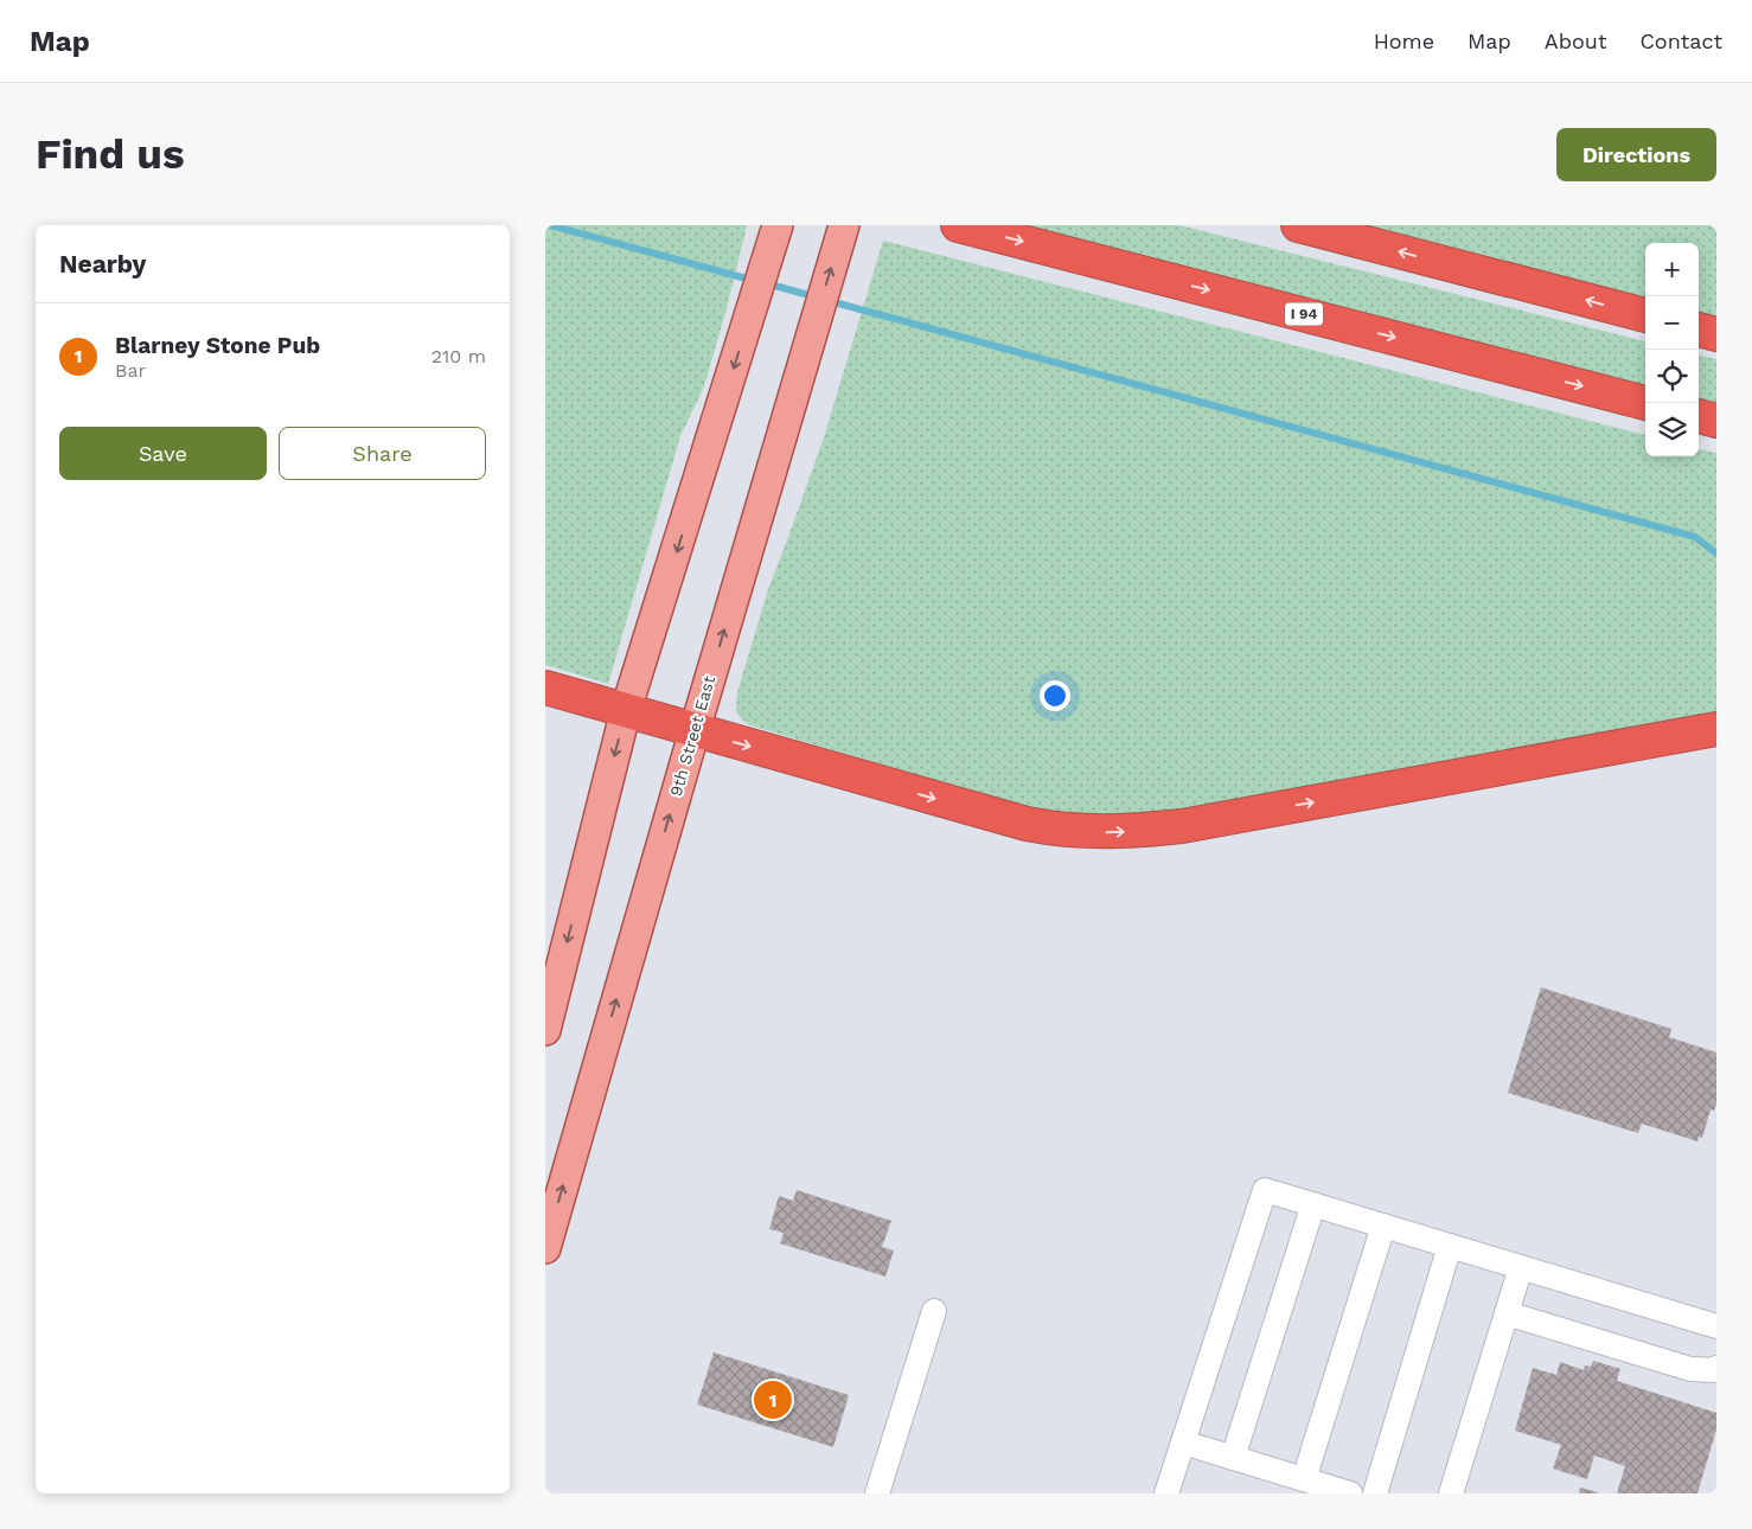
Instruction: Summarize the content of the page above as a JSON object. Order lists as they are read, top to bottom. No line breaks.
{"streets":{"highway":["I 94"],"main road":["9th Street East"]},"page":{"header":"Map","nav":["Home","Map","About","Contact"],"buttons":["Directions",["Save","Share"]],"title":"Find us","heading":"Nearby","map_buttons":["+","−"],"list":[{"mark":"1","name":"Blarney Stone Pub","note":"Bar","value":"210 m"}],"pins":"1"}}
